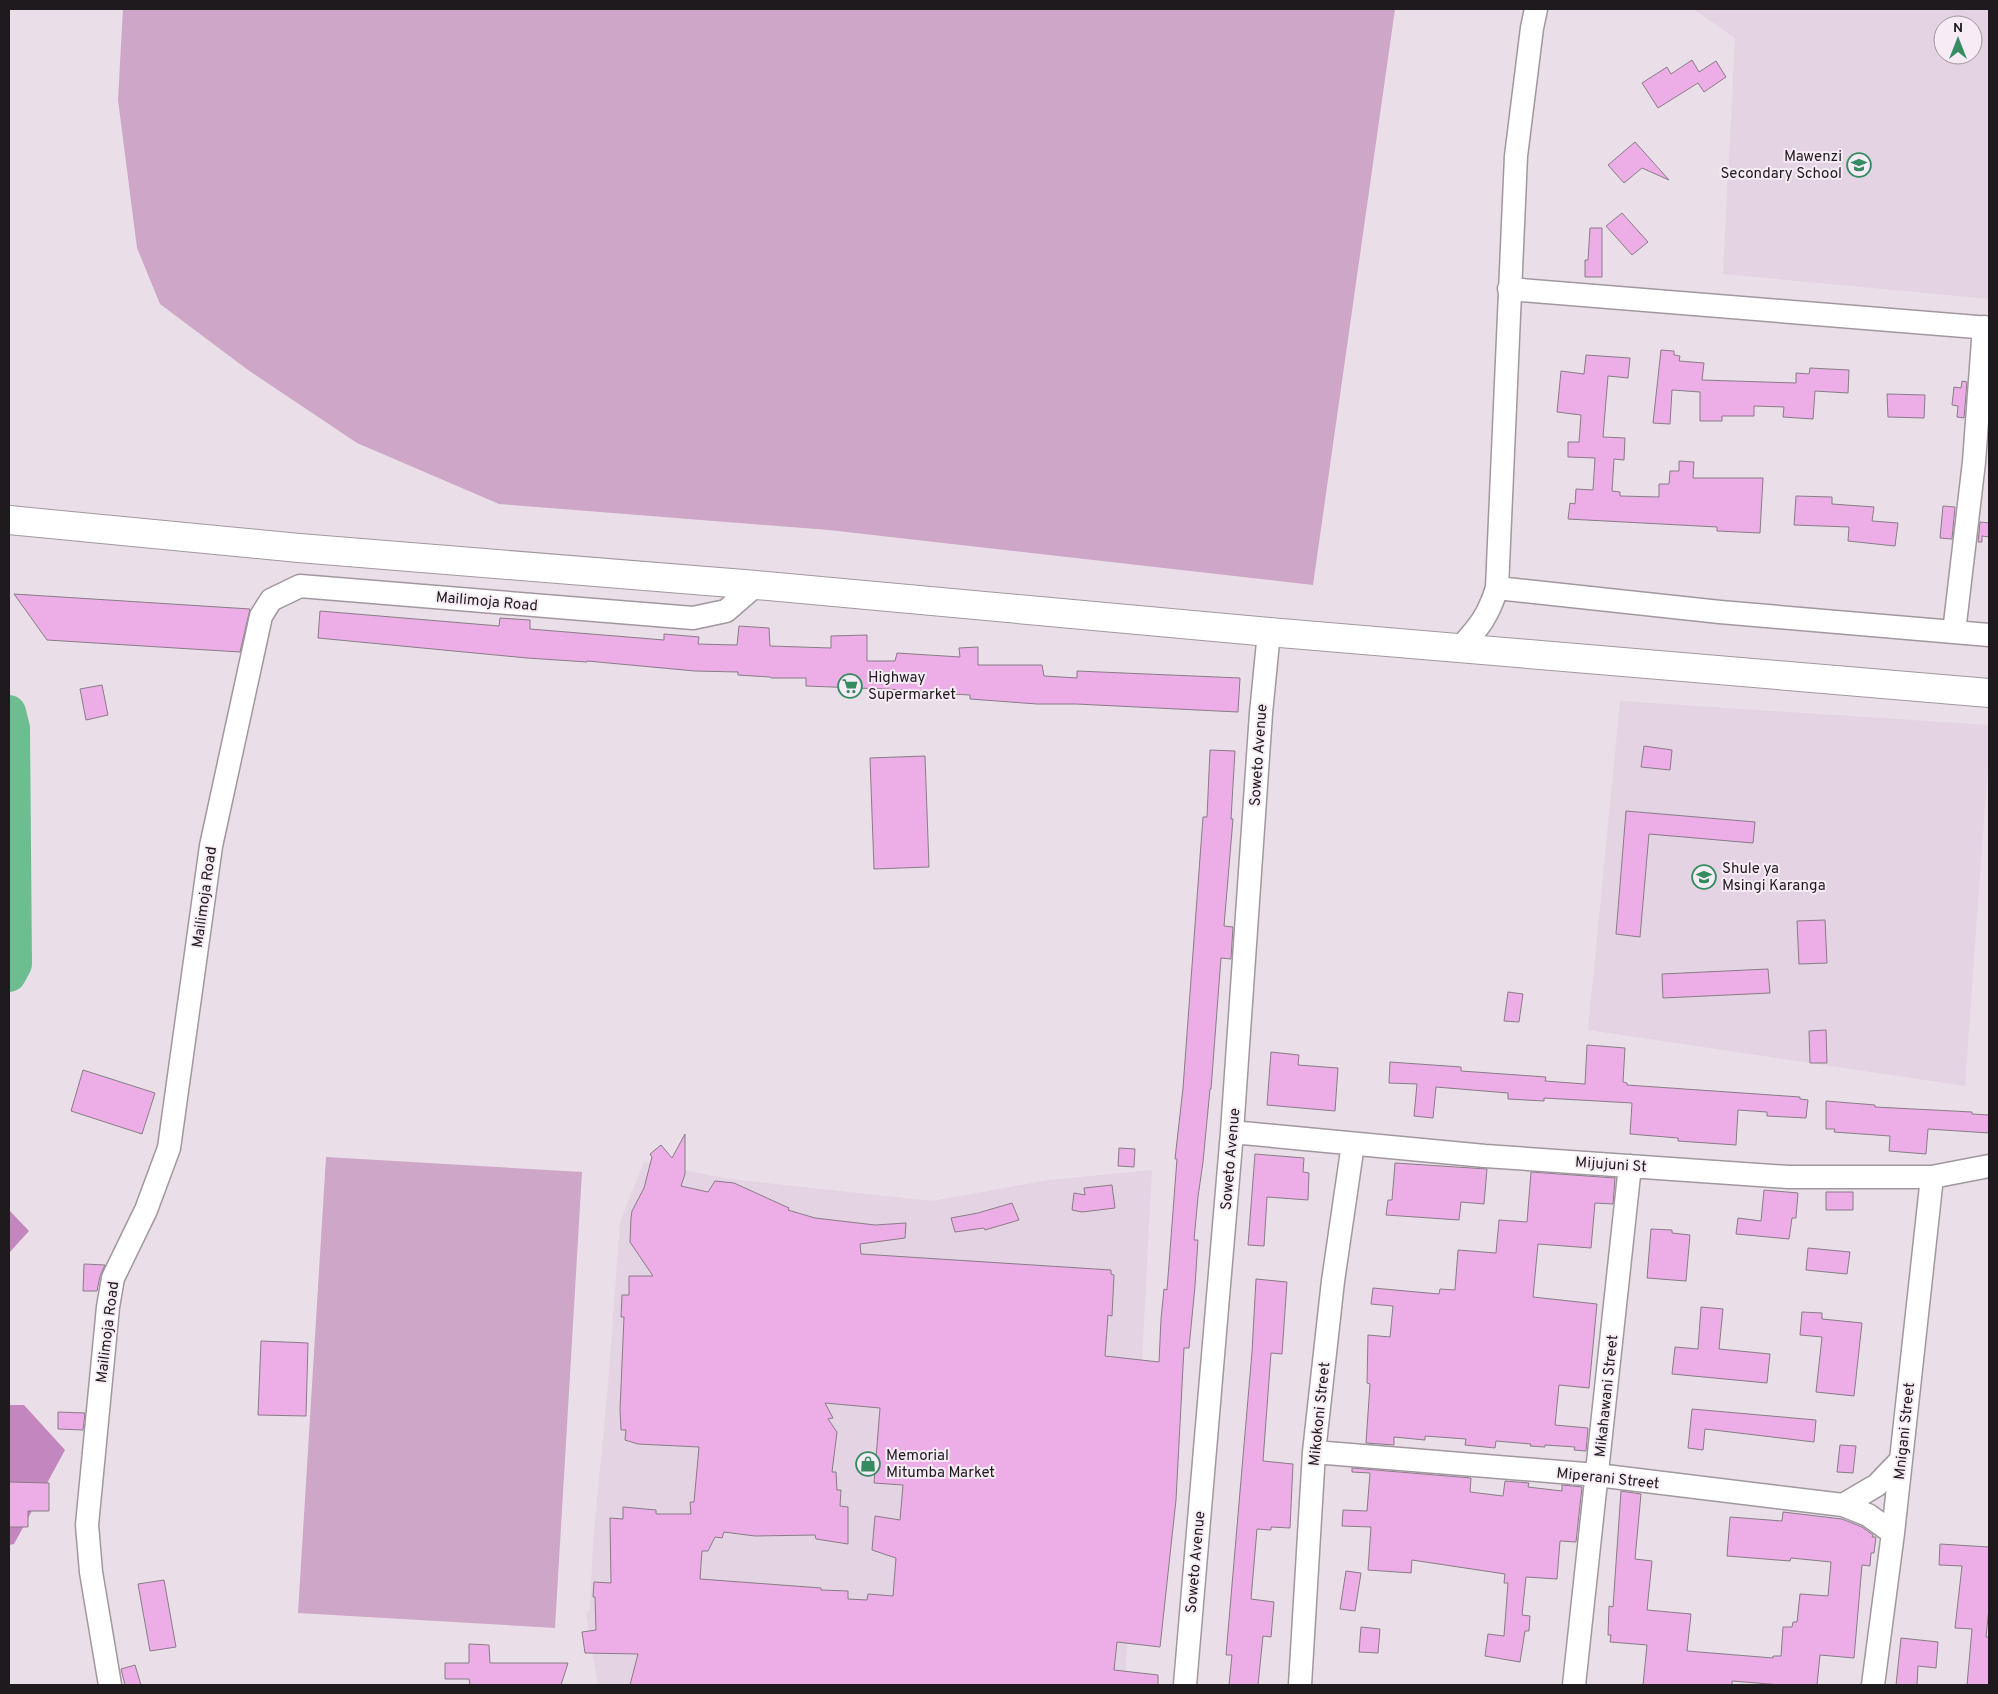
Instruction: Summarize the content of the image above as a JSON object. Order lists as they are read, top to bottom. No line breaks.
{"streets":{"street":["Mailimoja Road","Soweto Avenue","Mijujuni St","Mikahawani Street","Mikokoni Street","Mnigani Street","Miperani Street"]},"crossings":[["Soweto Avenue","Mijujuni St"],["Mijujuni St","Mikahawani Street"],["Mijujuni St","Mikokoni Street"],["Mijujuni St","Mnigani Street"],["Mikahawani Street","Miperani Street"],["Mikokoni Street","Miperani Street"],["Mnigani Street","Miperani Street"]],"places":{"school or university":["Mawenzi Secondary School","Shule ya Msingi Karanga"],"supermarket":["Highway Supermarket"],"shop":["Memorial Mitumba Market"]},"north":"top"}
